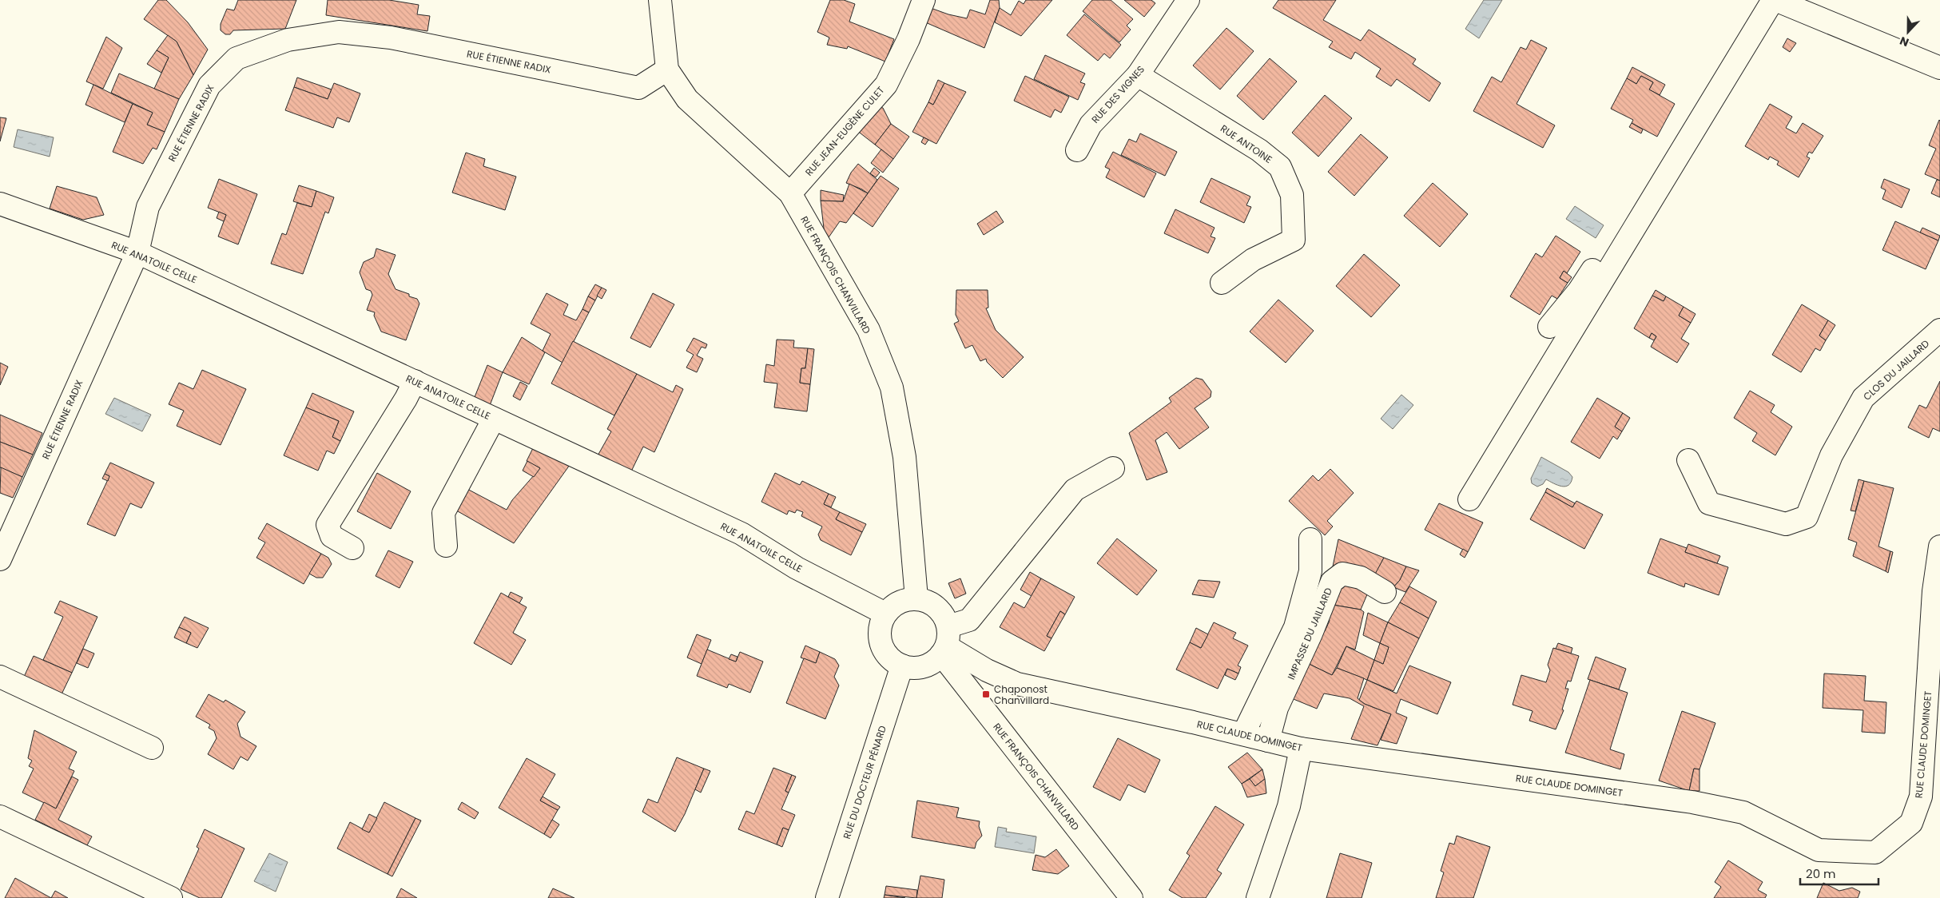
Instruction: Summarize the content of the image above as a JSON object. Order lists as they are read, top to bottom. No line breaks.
{"streets":{"street":["RUE ÉTIENNE RADIX","RUE DES VIGNES","RUE JEAN-EUGÈNE CULET","RUE ANTOINE","RUE ANATOILE CELLE","RUE FRANÇOIS CHANVILLARD","CLOS DU JAILLARD","IMPASSE DU JAILLARD","RUE CLAUDE DOMINGET","RUE DU DOCTEUR PÉNARD"]},"crossings":[["RUE ÉTIENNE RADIX","RUE ANATOILE CELLE"],["RUE ÉTIENNE RADIX","RUE FRANÇOIS CHANVILLARD"],["RUE DES VIGNES","RUE ANTOINE"],["RUE JEAN-EUGÈNE CULET","RUE FRANÇOIS CHANVILLARD"],["RUE ANATOILE CELLE","RUE FRANÇOIS CHANVILLARD"],["RUE ANATOILE CELLE","RUE CLAUDE DOMINGET"],["RUE ANATOILE CELLE","RUE DU DOCTEUR PÉNARD"],["RUE FRANÇOIS CHANVILLARD","RUE CLAUDE DOMINGET"],["RUE FRANÇOIS CHANVILLARD","RUE DU DOCTEUR PÉNARD"],["IMPASSE DU JAILLARD","RUE CLAUDE DOMINGET"],["RUE CLAUDE DOMINGET","RUE DU DOCTEUR PÉNARD"]],"places":{"transit":["Chaponost Chanvillard"]},"scale_bar":"20 m","north":"bottom"}
